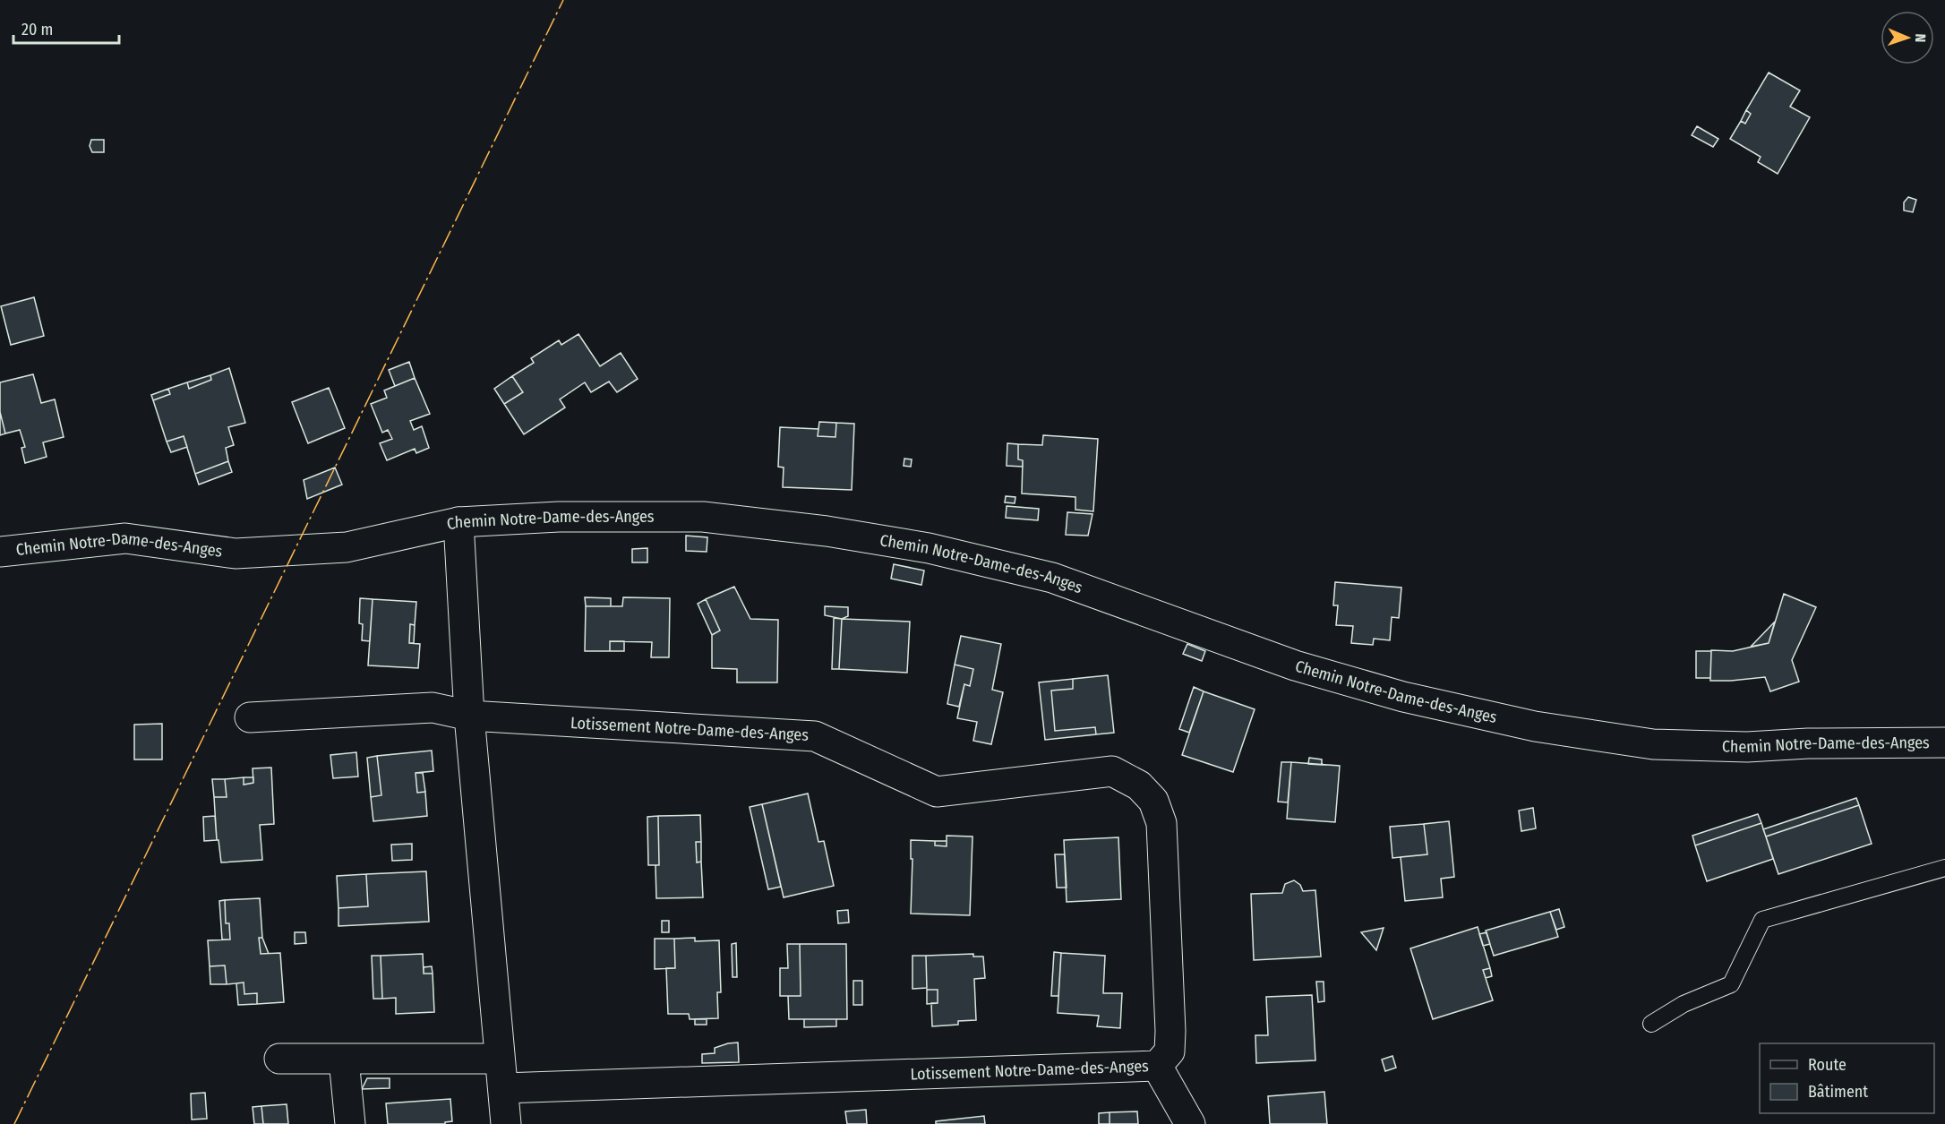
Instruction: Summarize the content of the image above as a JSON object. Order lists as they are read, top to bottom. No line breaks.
{"streets":{"street":["Chemin Notre-Dame-des-Anges","Lotissement Notre-Dame-des-Anges"]},"legend":["Route","Bâtiment"],"scale_bar":"20 m","north":"right"}
